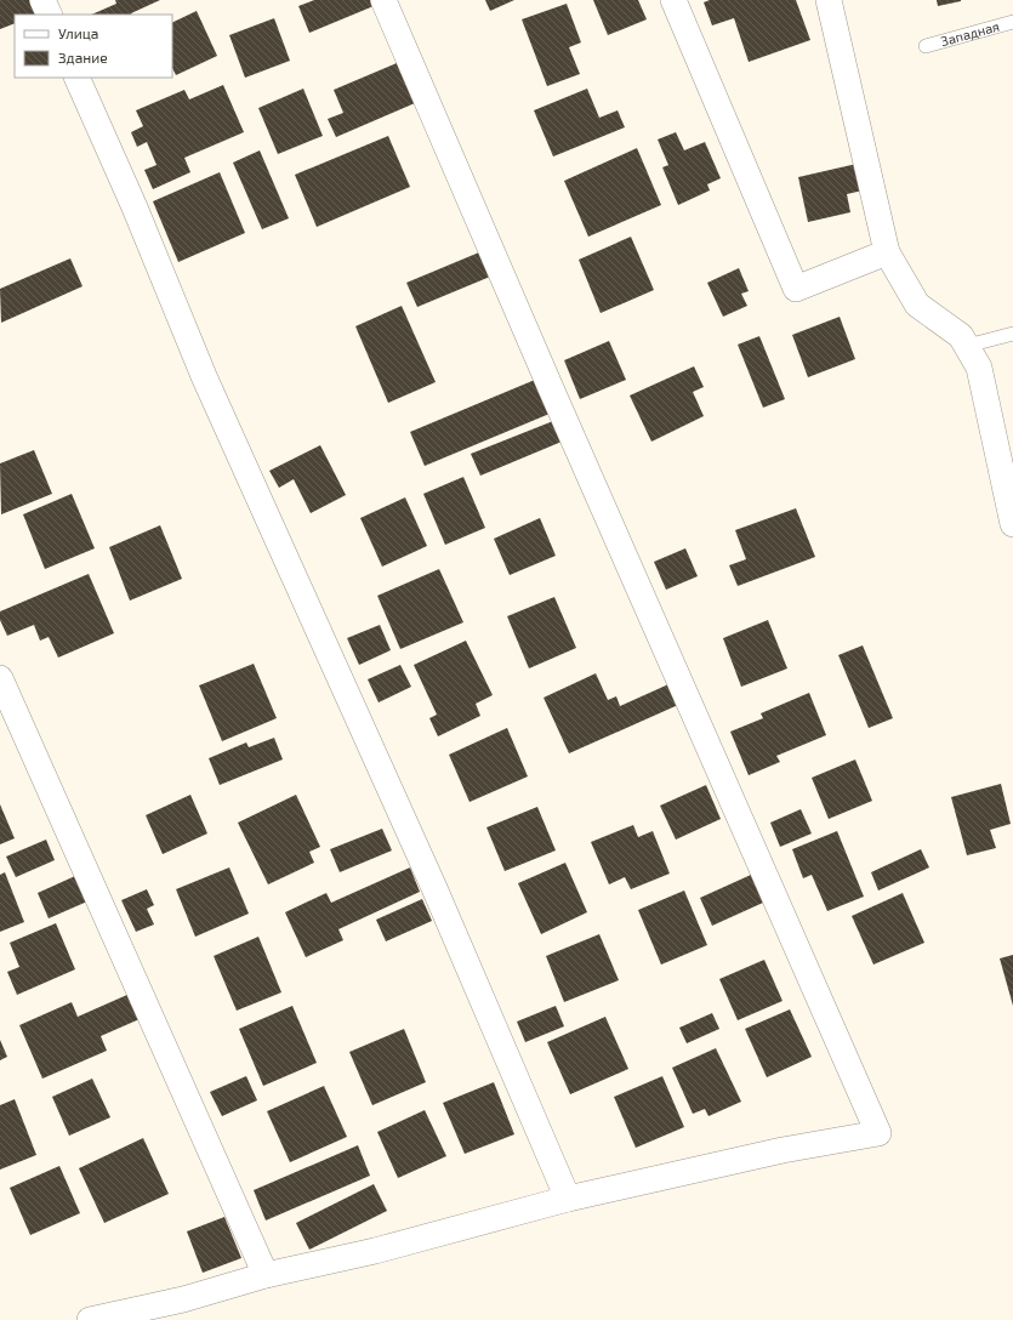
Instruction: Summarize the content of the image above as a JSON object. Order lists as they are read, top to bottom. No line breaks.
{"streets":{"lane":["Западная"]},"legend":["Улица","Здание"]}
